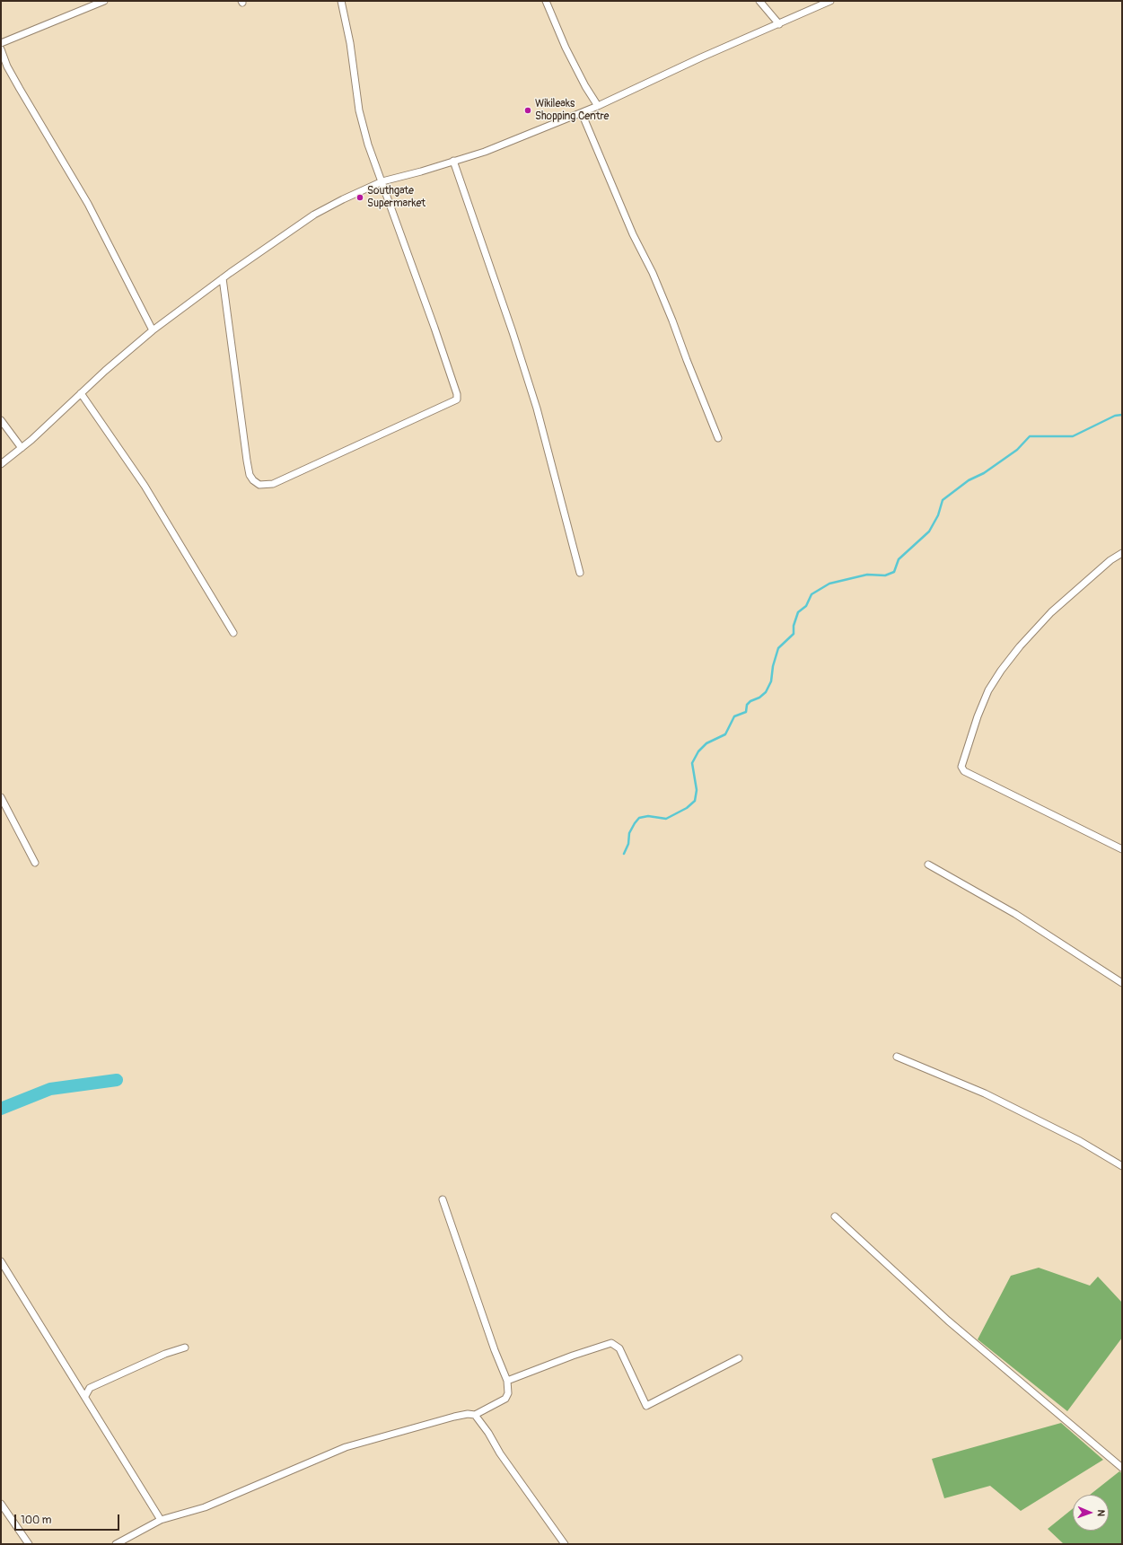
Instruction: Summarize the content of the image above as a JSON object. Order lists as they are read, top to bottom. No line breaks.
{"places":["Wikileaks Shopping Centre","Southgate Supermarket"],"scale_bar":"100 m","north":"right"}
